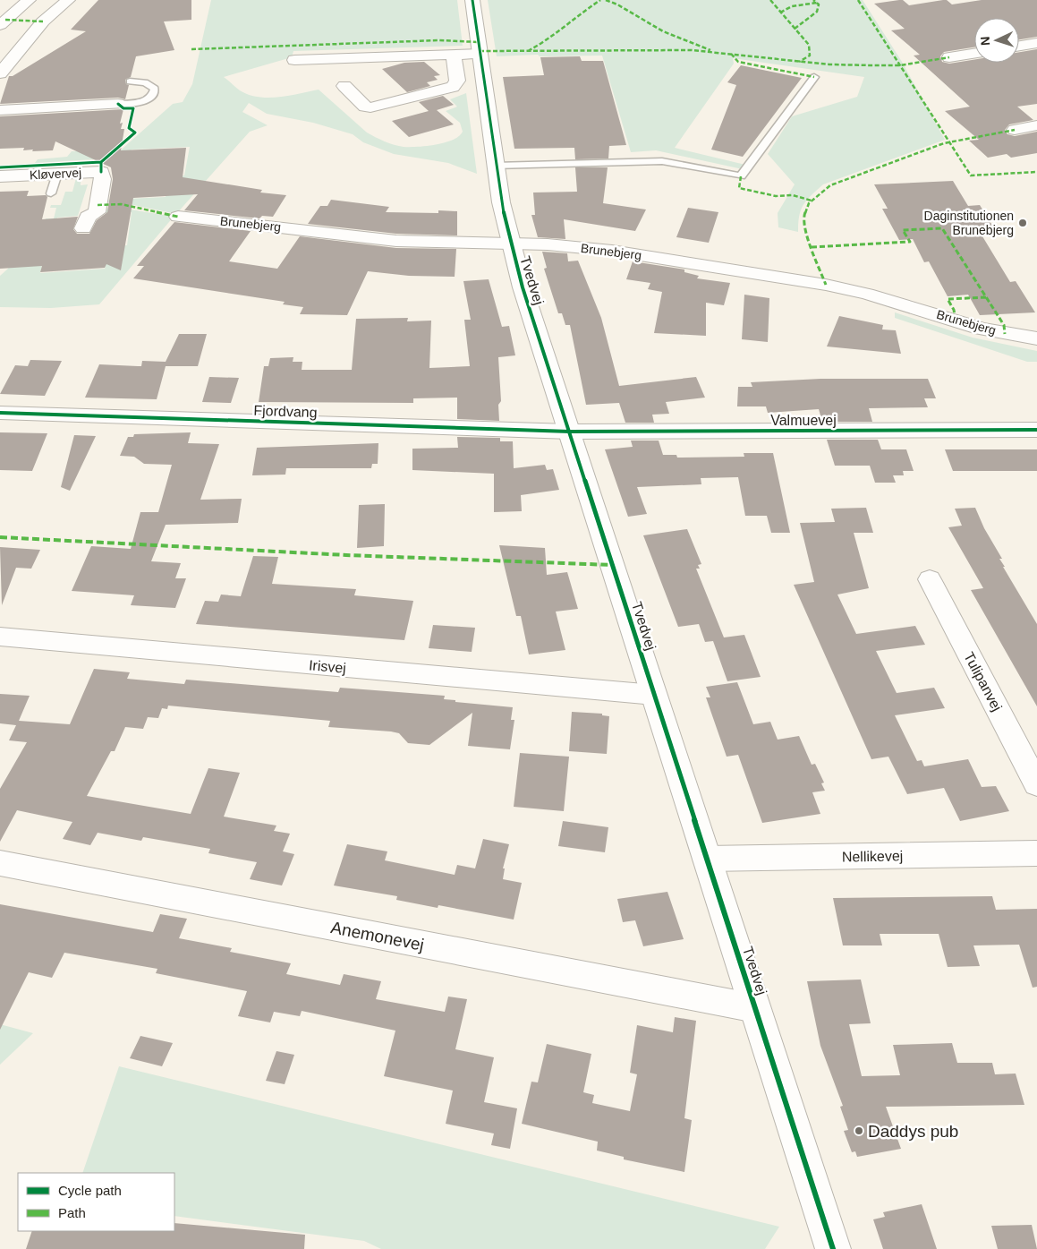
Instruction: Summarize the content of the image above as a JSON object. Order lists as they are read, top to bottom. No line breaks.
{"streets":{"street":["Kløvervej","Brunebjerg","Tvedvej","Fjordvang","Valmuevej","Irisvej","Tulipanvej","Nellikevej","Anemonevej"]},"crossings":[["Brunebjerg","Tvedvej"],["Tvedvej","Fjordvang"],["Tvedvej","Valmuevej"],["Tvedvej","Irisvej"],["Tvedvej","Nellikevej"],["Tvedvej","Anemonevej"],["Fjordvang","Valmuevej"]],"places":["Daginstitutionen Brunebjerg","Daddys pub"],"legend":["Cycle path","Path"],"north":"left"}
